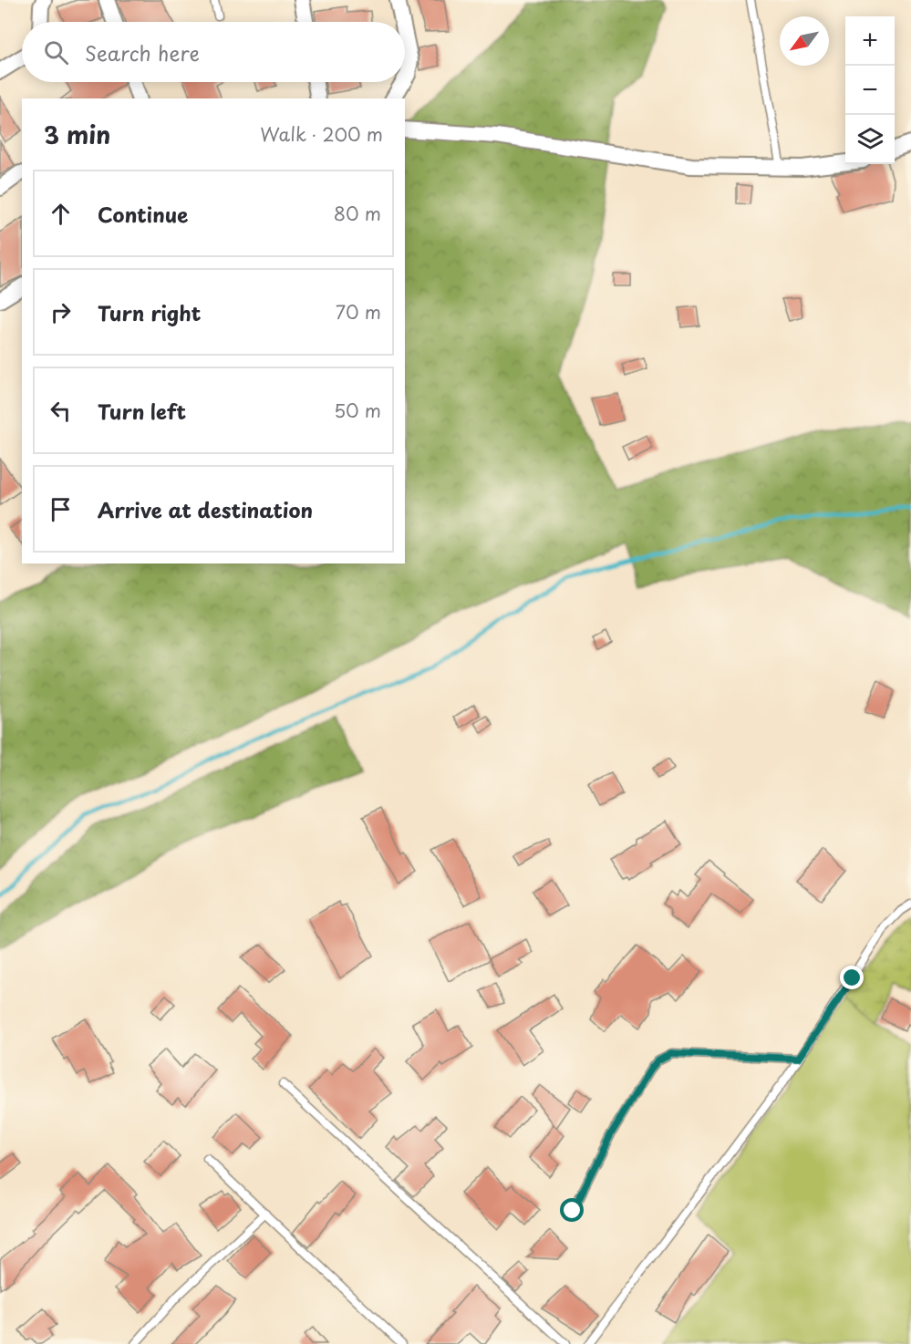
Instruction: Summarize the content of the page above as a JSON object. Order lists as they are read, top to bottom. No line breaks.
{"north":"bottom left","page":{"map_buttons":["+","−"],"search":"Search here","heading":["3 min","Walk · 200 m"],"list":[["Continue","80 m"],["Turn right","70 m"],["Turn left","50 m"],"Arrive at destination"]}}
